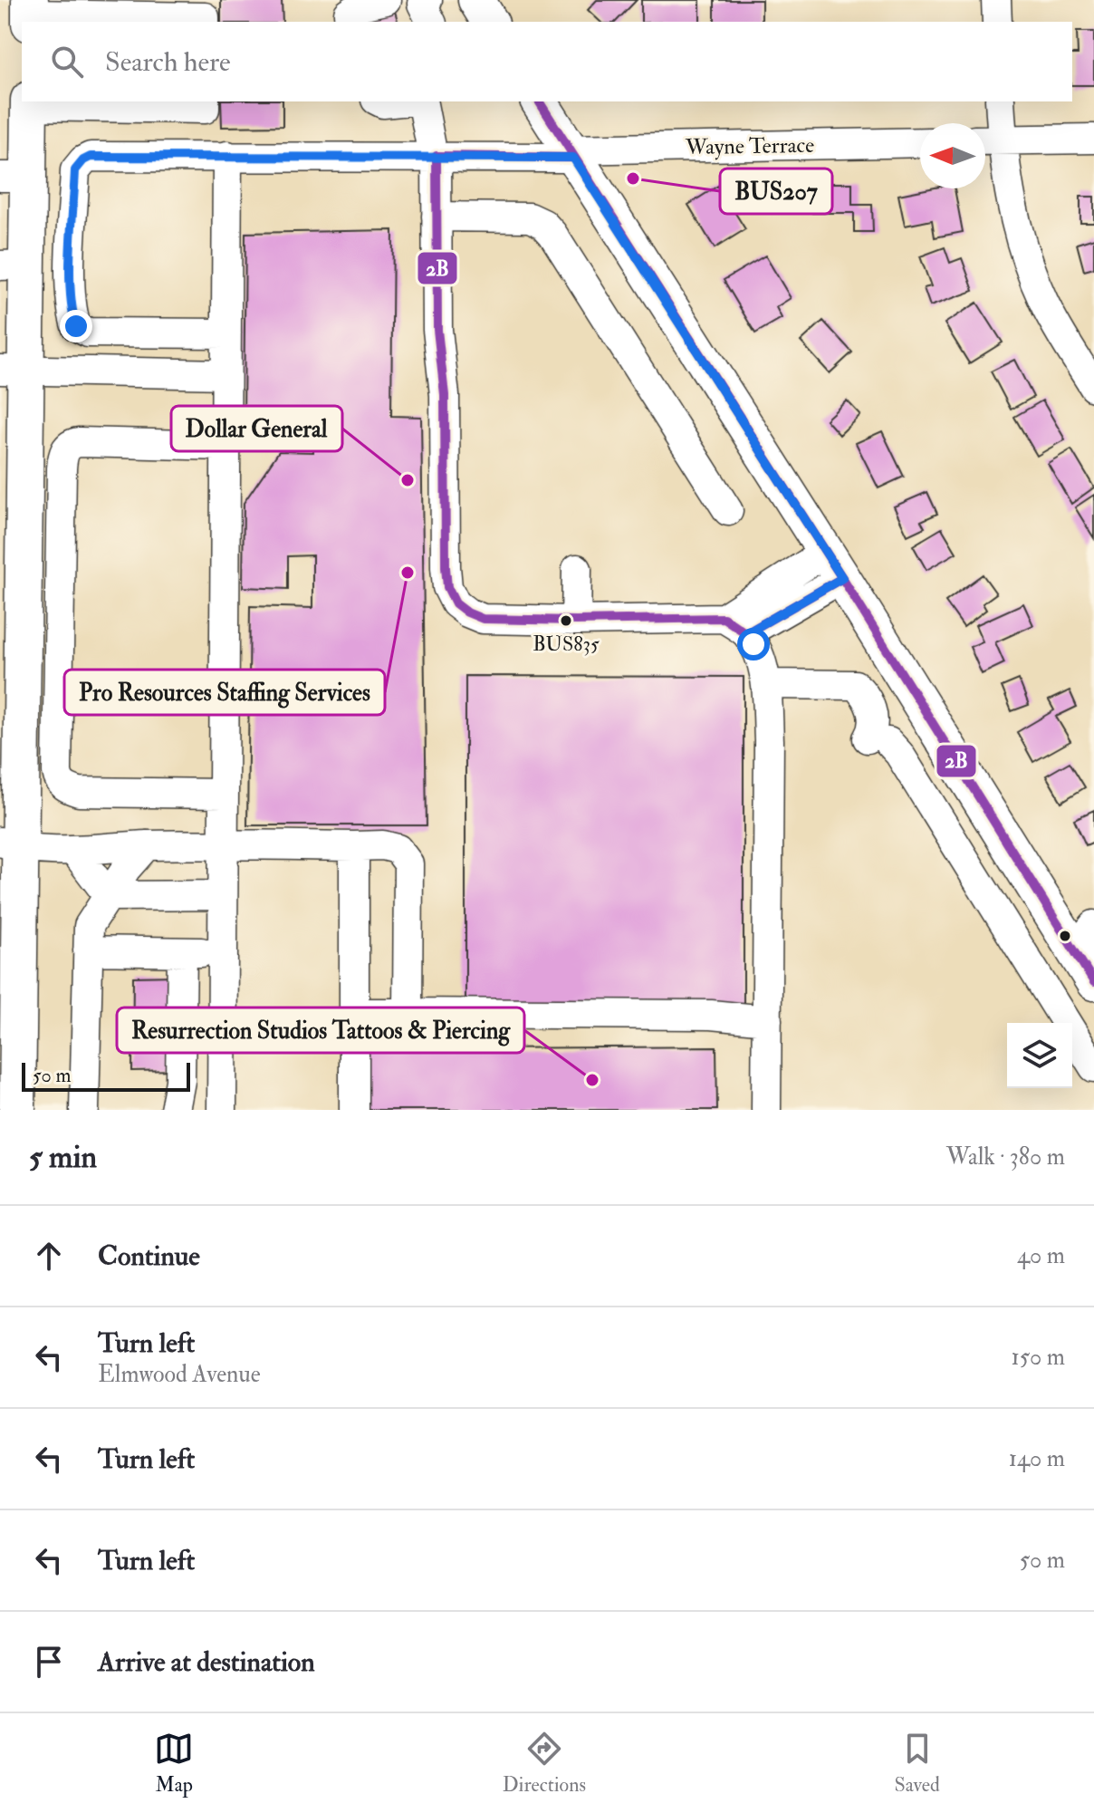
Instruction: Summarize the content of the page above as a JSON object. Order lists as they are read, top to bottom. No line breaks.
{"streets":{"street":["Wayne Terrace"]},"places":["BUS207","Dollar General","Pro Resources Staffing Services","BUS835","Resurrection Studios Tattoos & Piercing"],"lines":["transit line 2B"],"scale_bar":"50 m","north":"left","page":{"search":"Search here","scale":"50 m","heading":["5 min","Walk · 380 m"],"list":[["Continue","40 m"],["Turn left","Elmwood Avenue","150 m"],["Turn left","140 m"],["Turn left","50 m"],"Arrive at destination"],"nav":["Map","Directions","Saved"]}}
